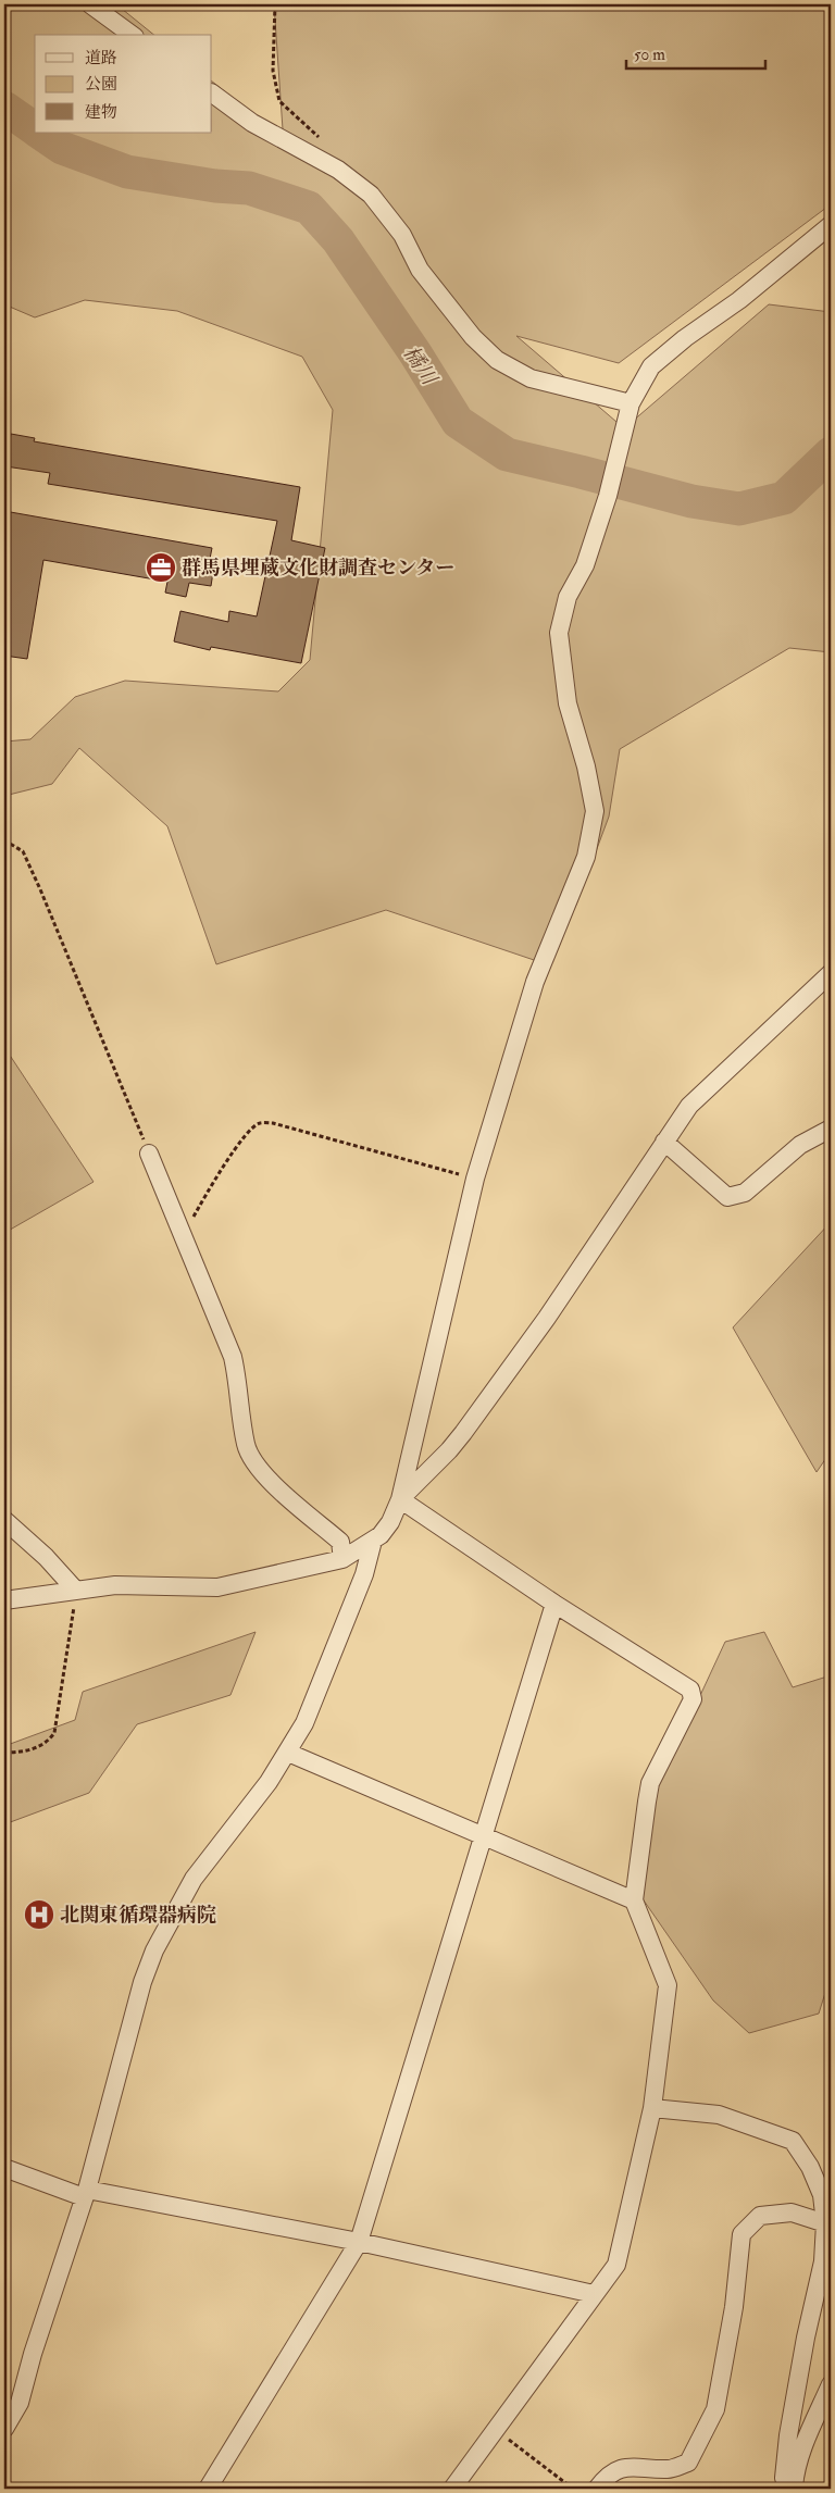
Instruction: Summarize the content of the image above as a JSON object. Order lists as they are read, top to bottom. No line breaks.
{"water":["橘川"],"places":{"office":["群馬県埋蔵文化財調査センター"],"hospital":["北関東循環器病院"]},"legend":["道路","公園","建物"],"scale_bar":"50 m"}
